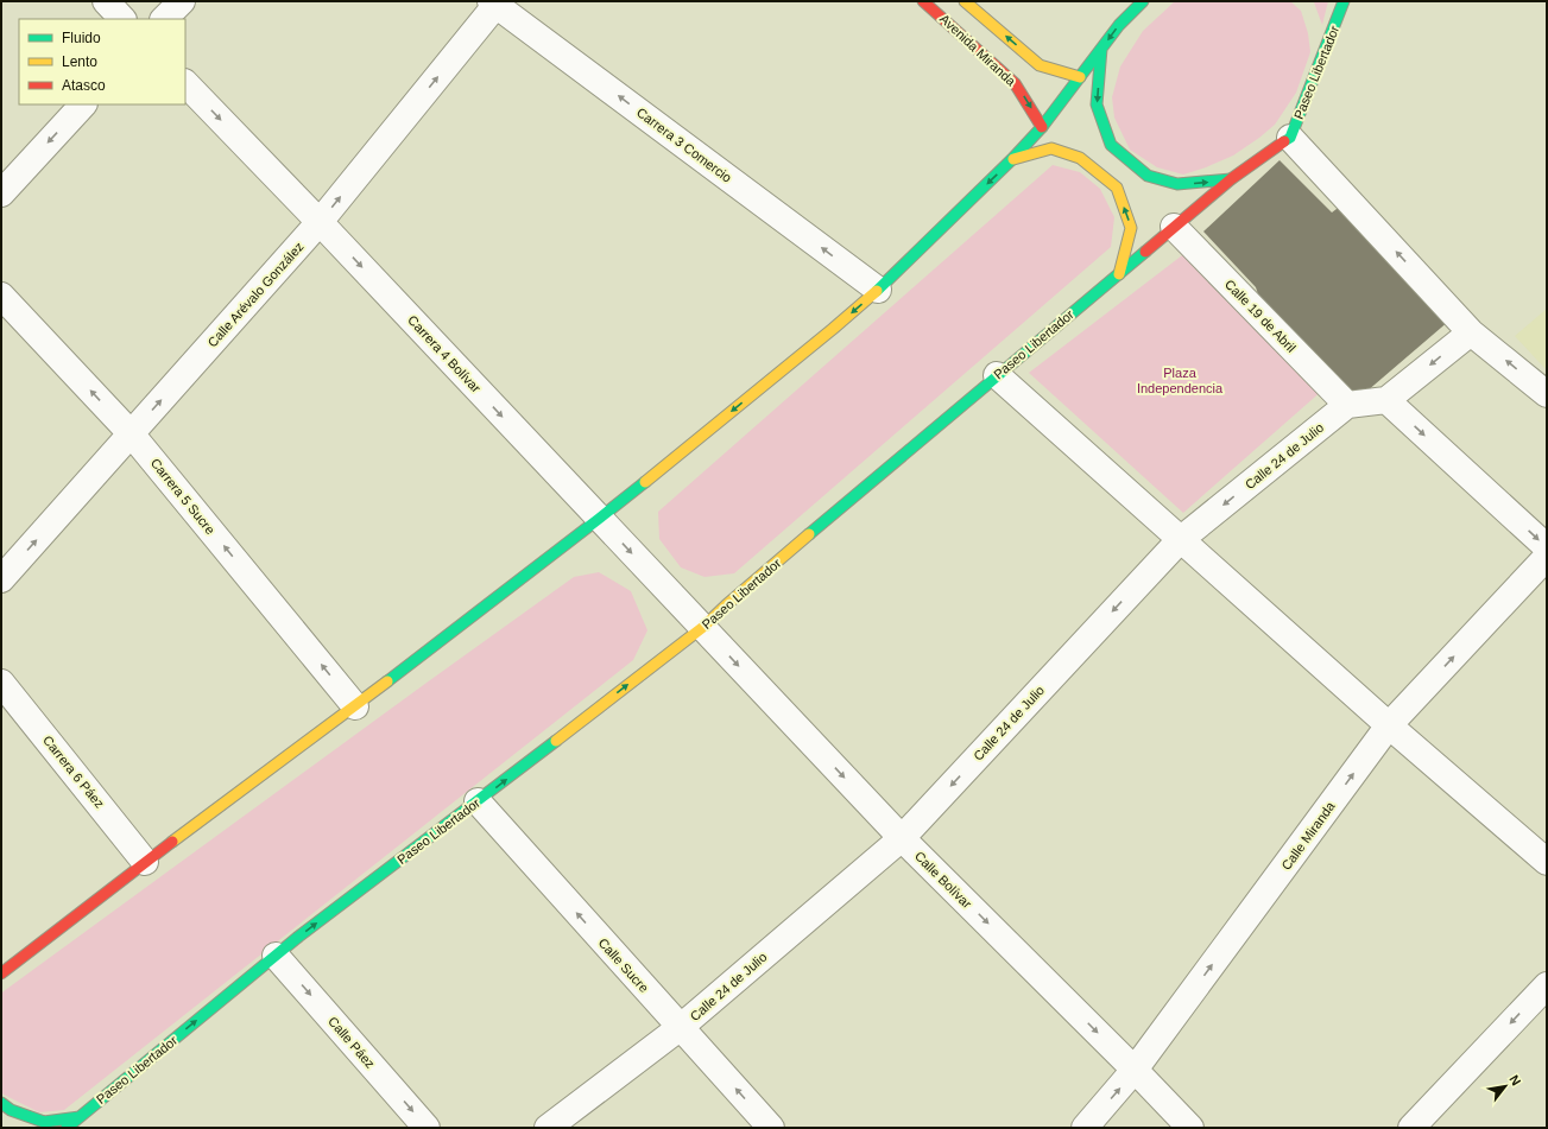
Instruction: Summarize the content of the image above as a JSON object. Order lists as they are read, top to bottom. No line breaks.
{"streets":{"main road":["Avenida Miranda","Paseo Libertador"],"street":["Carrera 3 Comercio","Calle Arévalo González","Calle 19 de Abril","Carrera 4 Bolívar","Calle 24 de Julio","Carrera 5 Sucre","Carrera 6 Páez","Calle Miranda","Calle Bolívar","Calle Sucre","Calle Páez"]},"crossings":[["Paseo Libertador","Calle 19 de Abril"],["Paseo Libertador","Carrera 4 Bolívar"],["Paseo Libertador","Calle Bolívar"],["Paseo Libertador","Calle Sucre"],["Paseo Libertador","Calle Páez"],["Carrera 3 Comercio","Calle Arévalo González"],["Calle Arévalo González","Carrera 4 Bolívar"],["Calle Arévalo González","Carrera 5 Sucre"],["Calle 19 de Abril","Calle 24 de Julio"],["Carrera 4 Bolívar","Calle Bolívar"],["Calle 24 de Julio","Calle Bolívar"],["Calle 24 de Julio","Calle Sucre"],["Calle Miranda","Calle Bolívar"]],"one_way":["Paseo Libertador","Carrera 3 Comercio","Calle Arévalo González","Carrera 4 Bolívar","Calle 24 de Julio","Carrera 5 Sucre","Calle Miranda","Calle Bolívar","Calle Sucre","Calle Páez"],"parks":["Plaza Independencia"],"legend":["Fluido","Lento","Atasco"],"north":"top right"}
